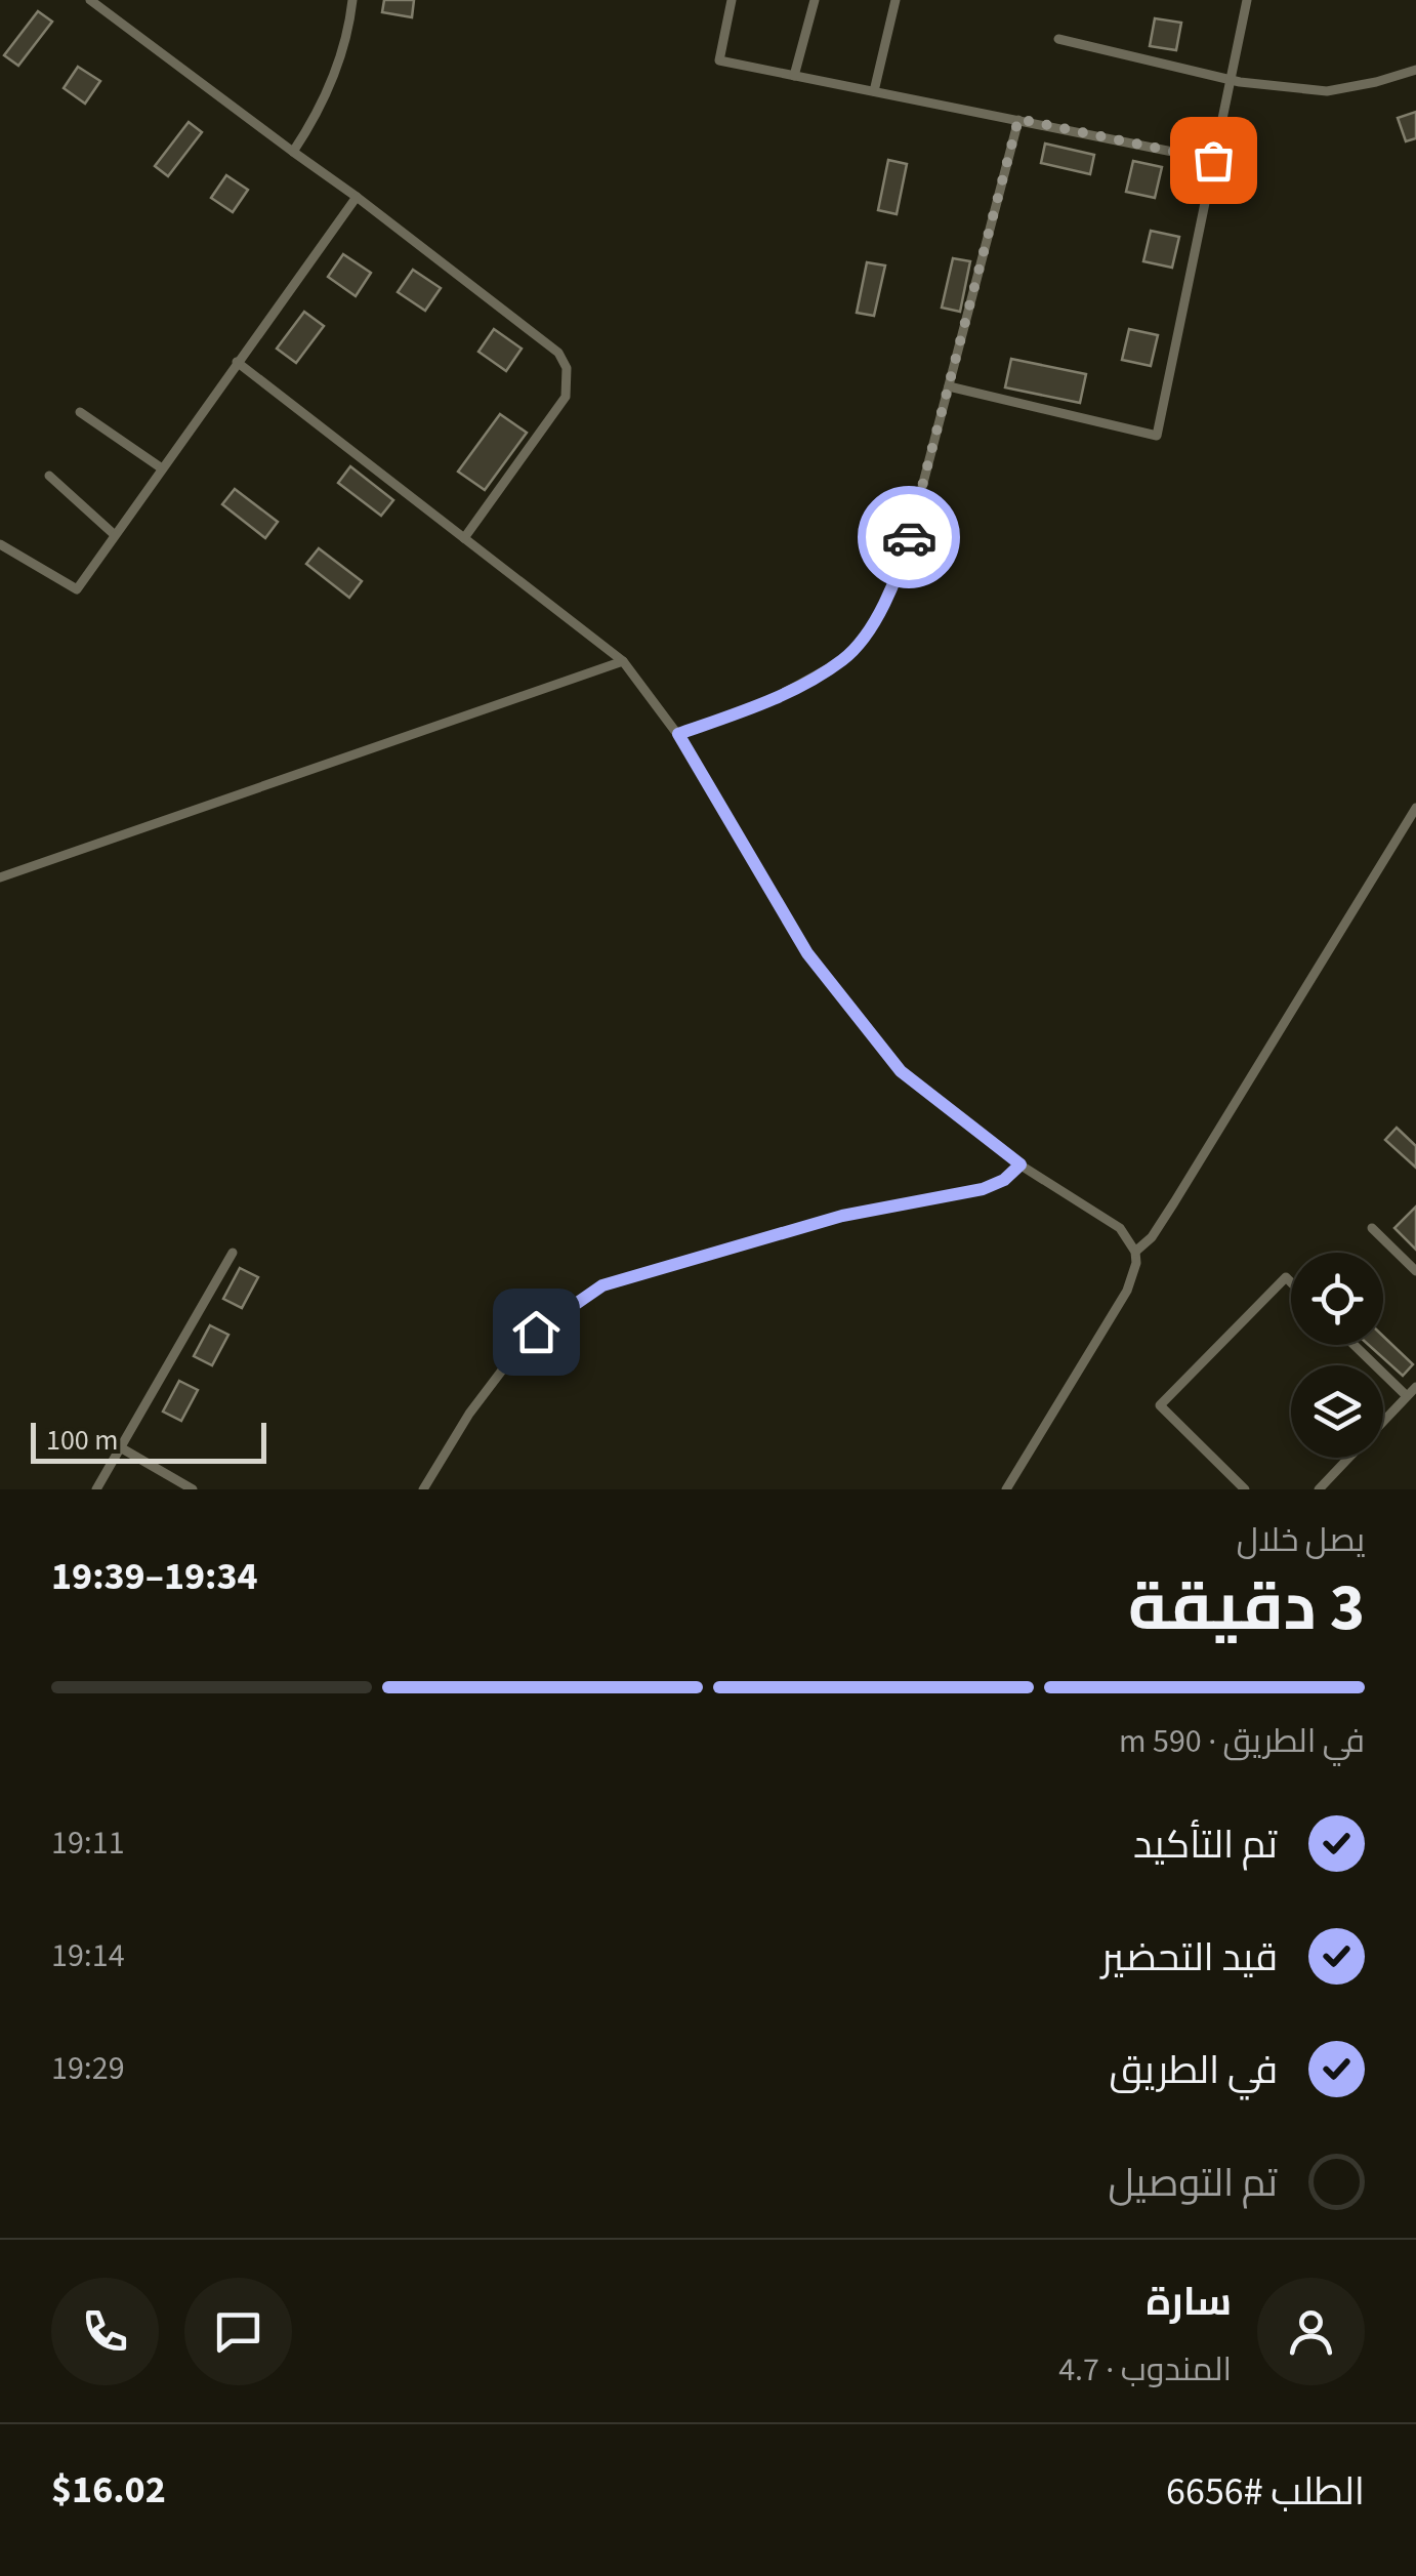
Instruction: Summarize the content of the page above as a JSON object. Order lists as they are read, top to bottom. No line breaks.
{"scale_bar":"100 m","page":{"scale":"100 m","heading":["3 دقيقة","يصل خلال","19:34–19:39"],"panel":["سارة","المندوب · 4.7","الطلب #6656","$16.02"],"bar":"في الطريق · 590 m","list":[["تم التأكيد","19:11"],["قيد التحضير","19:14"],["في الطريق","19:29"],"تم التوصيل"]}}
